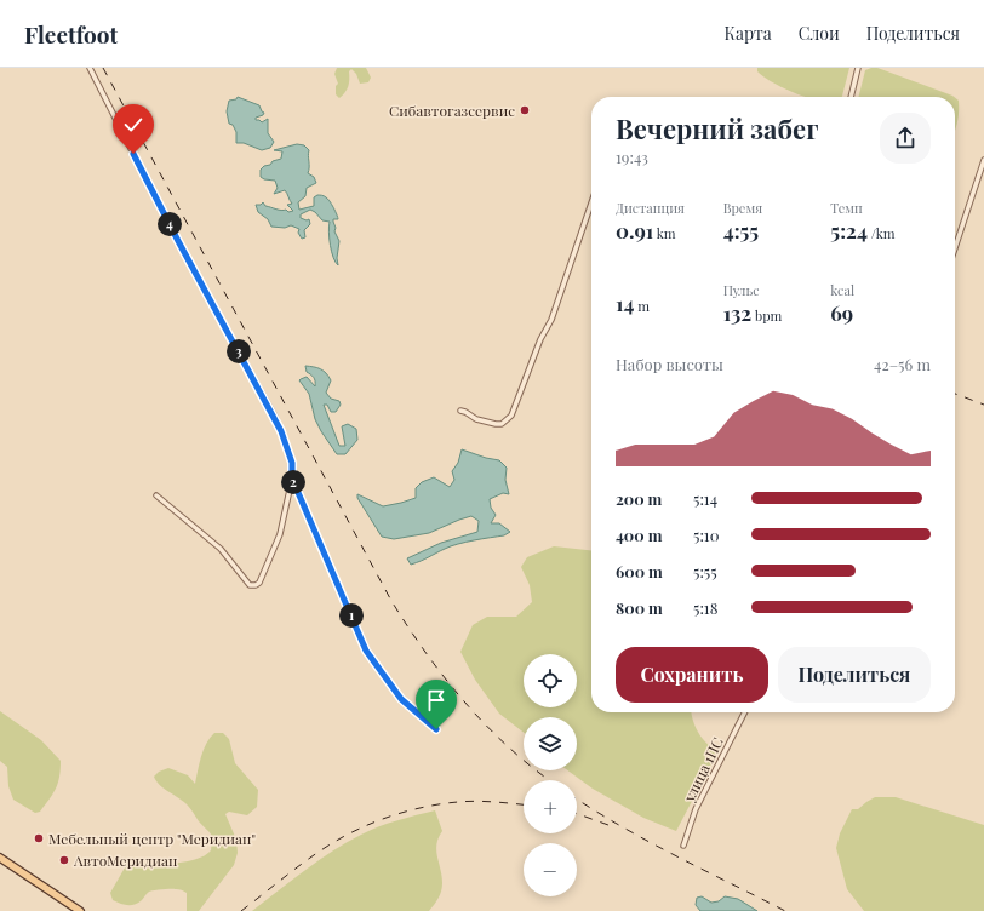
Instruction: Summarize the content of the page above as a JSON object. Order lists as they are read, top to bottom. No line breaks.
{"streets":{"street":["улица 1ПС"]},"places":["Сибавтогазсервис","Мебельный центр \"Меридиан\"","АвтоМеридиан"],"page":{"header":"Fleetfoot","nav":["Карта","Слои","Поделиться"],"heading":["Вечерний забег","19:43"],"stats":[["Дистанция","0.91 km"],["Время","4:55"],["Темп","5:24 /km"],["14 m"],["Пульс","132 bpm"],["kcal","69"]],"pins":["4","3","2","1"],"chart":["Набор высоты","42–56 m"],"list":[{"name":"200 m","note":"5:14"},{"name":"400 m","note":"5:10"},{"name":"600 m","note":"5:55"},{"name":"800 m","note":"5:18"}],"buttons":["Сохранить","Поделиться"],"map_buttons":["+","−"]}}
